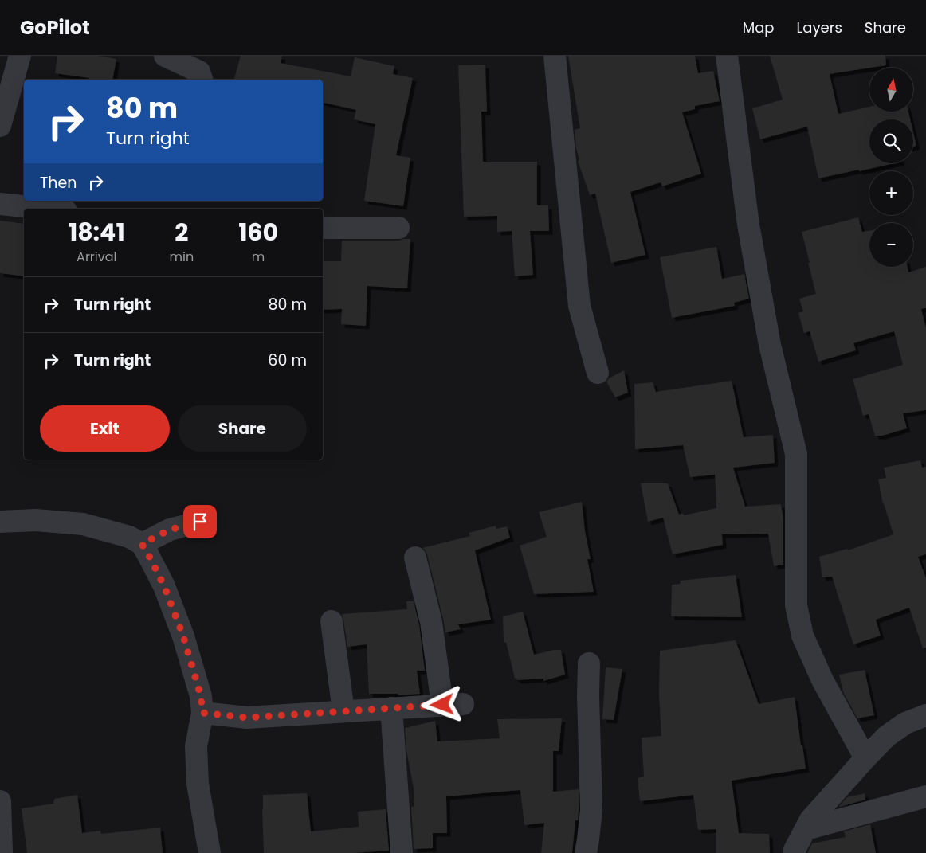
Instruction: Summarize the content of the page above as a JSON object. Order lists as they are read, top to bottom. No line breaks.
{"north":"top","page":{"header":"GoPilot","nav":["Map","Layers","Share"],"map_buttons":["+","−"],"turn":["80 m","Turn right"],"then":"Then","eta":["18:41","Arrival","2","min","160","m"],"list":[{"name":"Turn right","value":"80 m"},{"name":"Turn right","value":"60 m"}],"buttons":["Exit","Share"]}}
